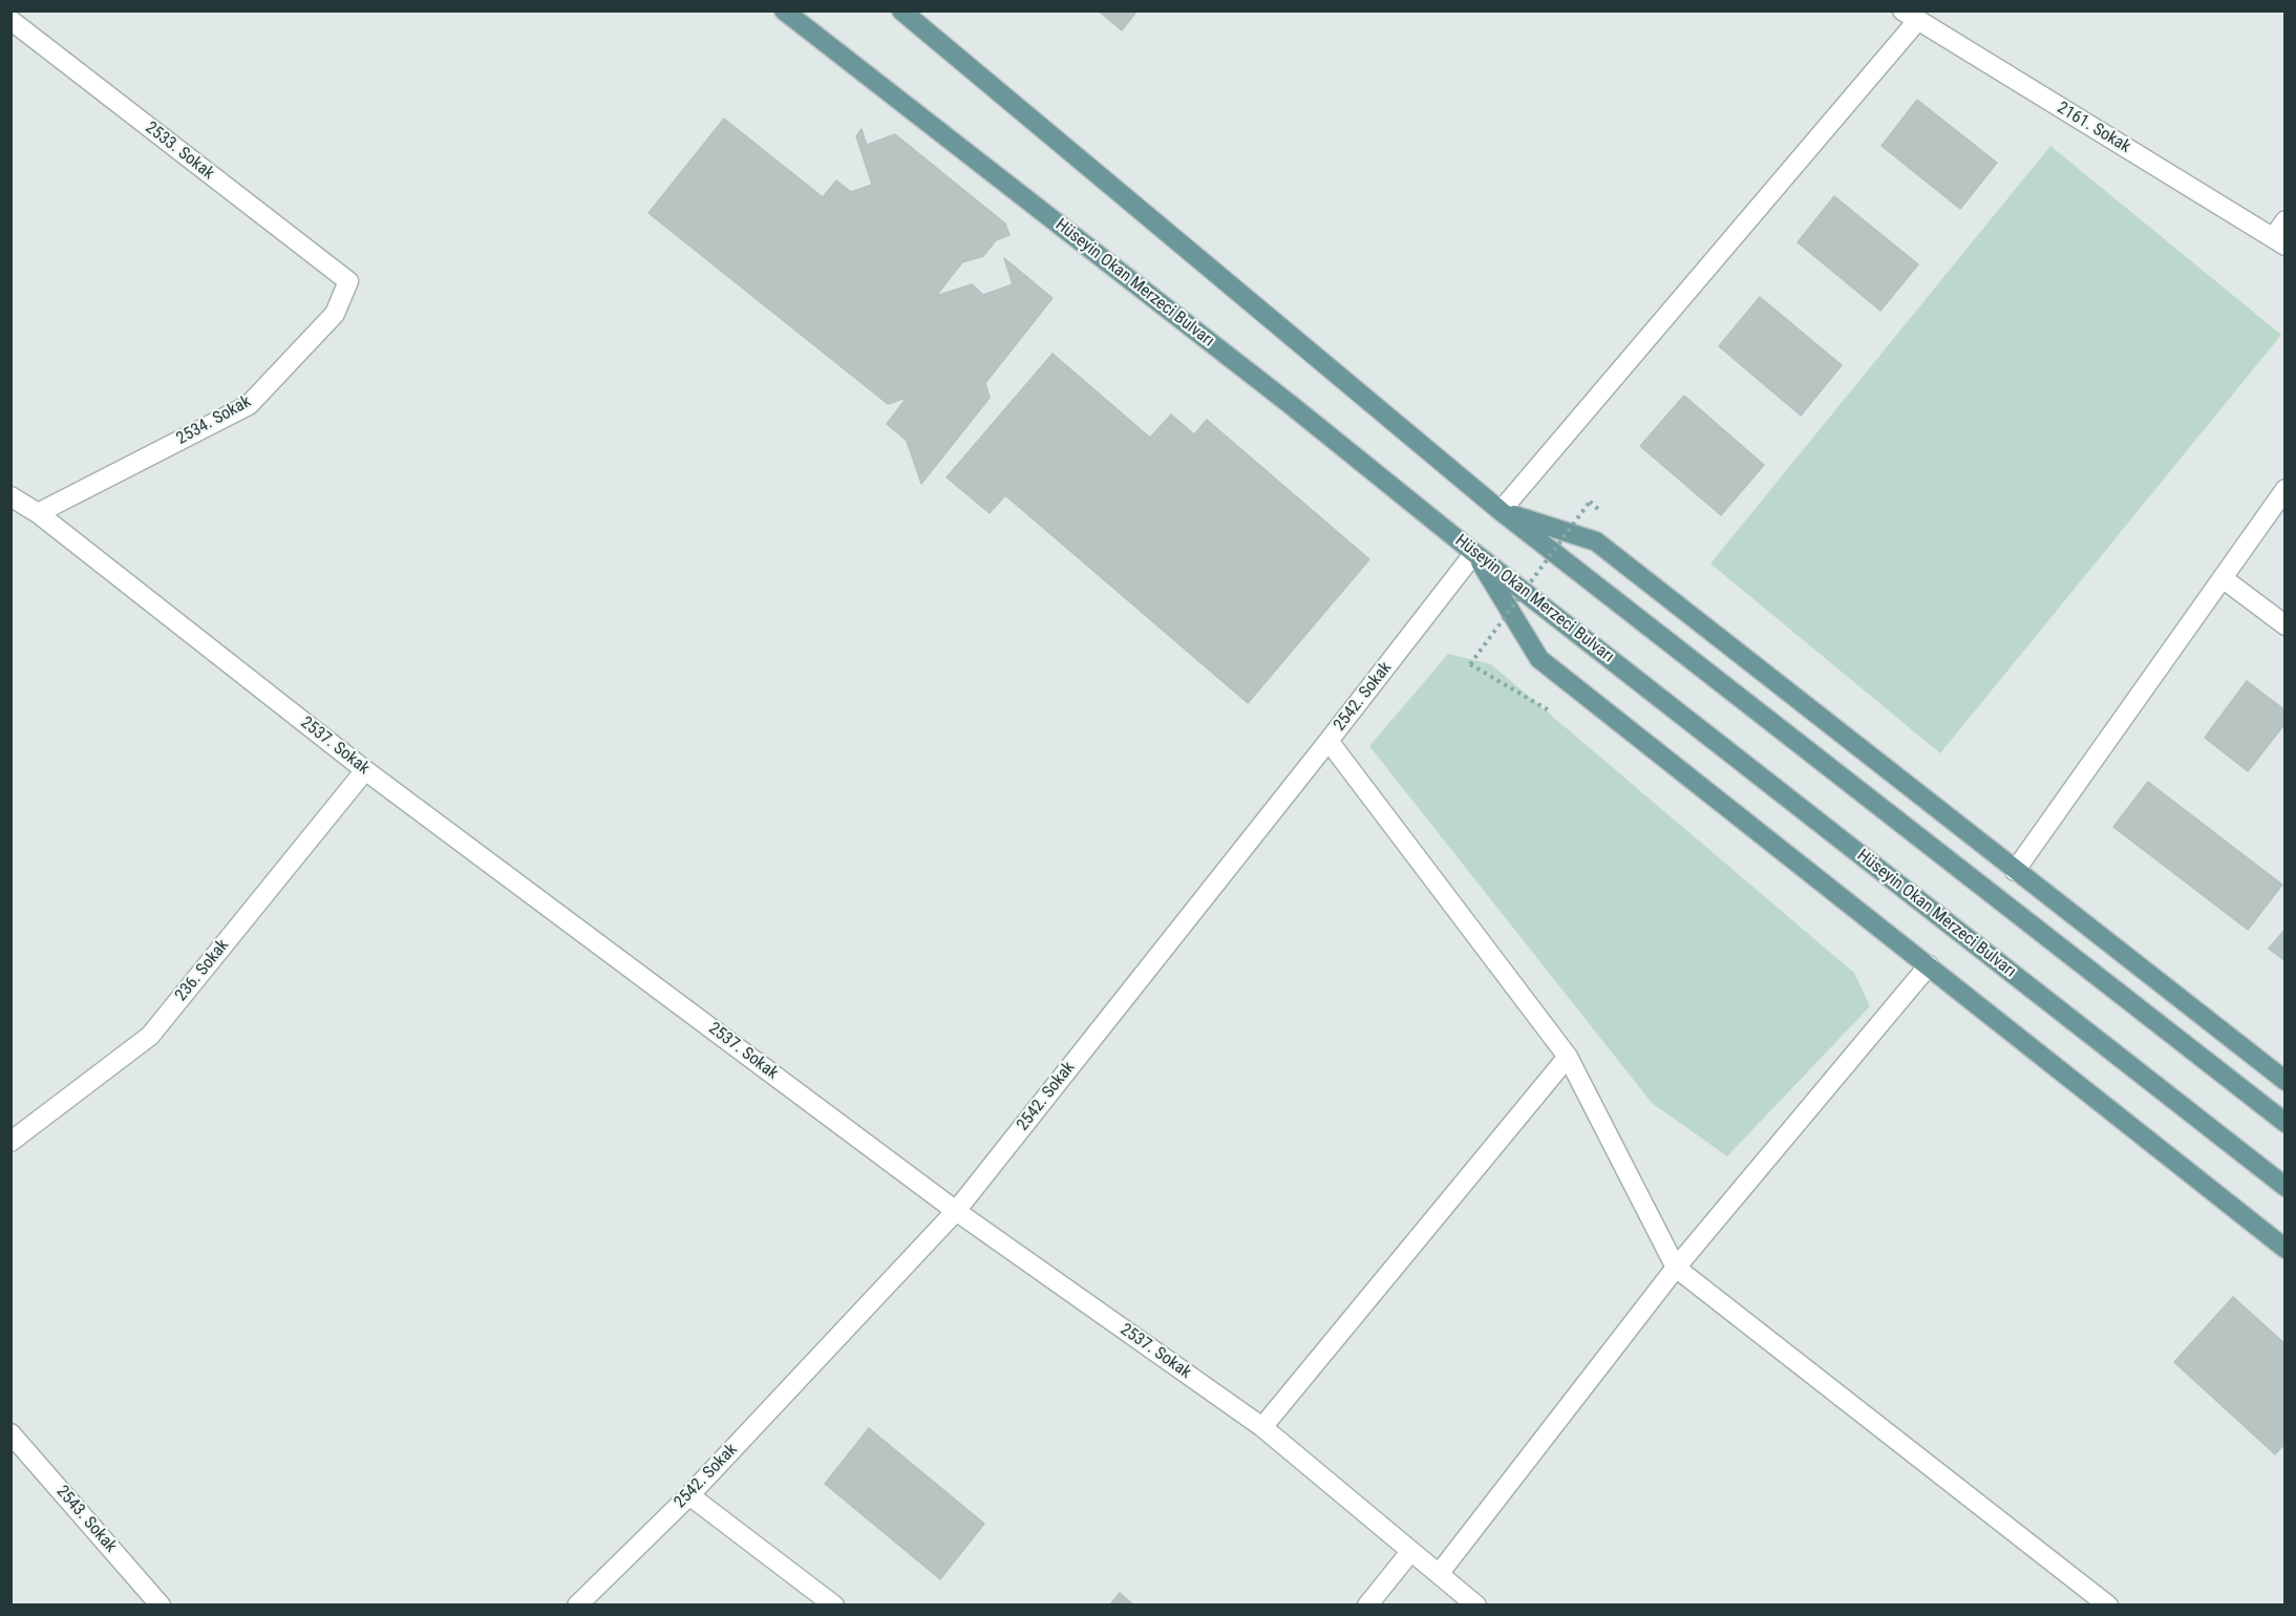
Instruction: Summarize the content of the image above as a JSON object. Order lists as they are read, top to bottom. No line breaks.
{"streets":{"main road":["Hüseyin Okan Merzeci Bulvarı"],"street":["2161. Sokak","2533. Sokak","2534. Sokak","2542. Sokak","2537. Sokak","236. Sokak","2543. Sokak"]},"crossings":[["2533. Sokak","2534. Sokak"],["Hüseyin Okan Merzeci Bulvarı","2542. Sokak"],["2534. Sokak","2537. Sokak"],["2542. Sokak","2537. Sokak"],["2537. Sokak","236. Sokak"]]}
